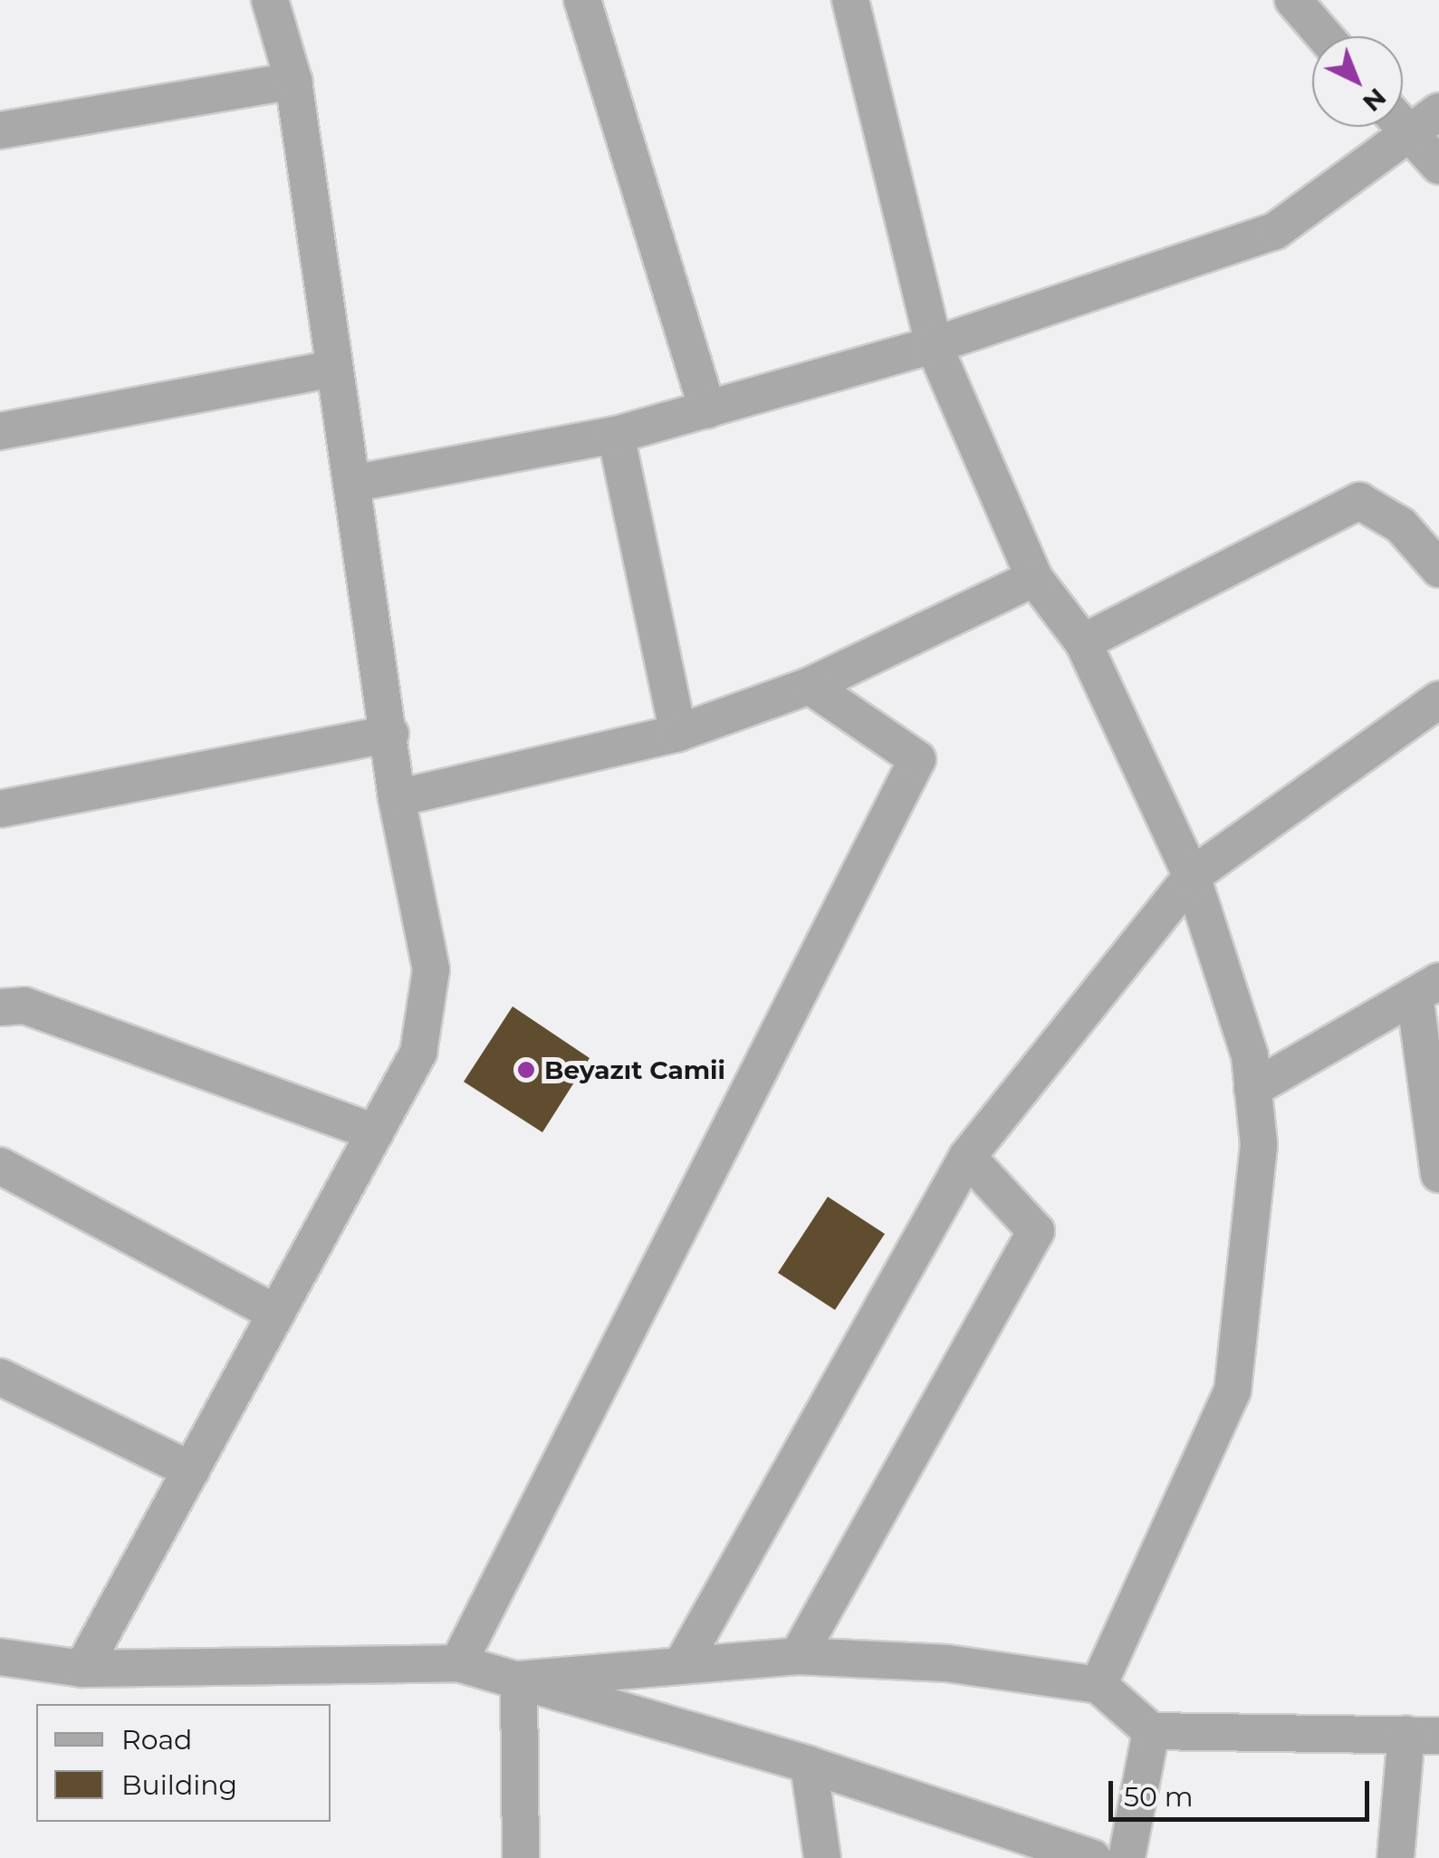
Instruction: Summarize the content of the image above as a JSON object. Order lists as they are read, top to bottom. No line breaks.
{"places":["Beyazıt Camii"],"legend":["Road","Building"],"scale_bar":"50 m","north":"bottom right"}
